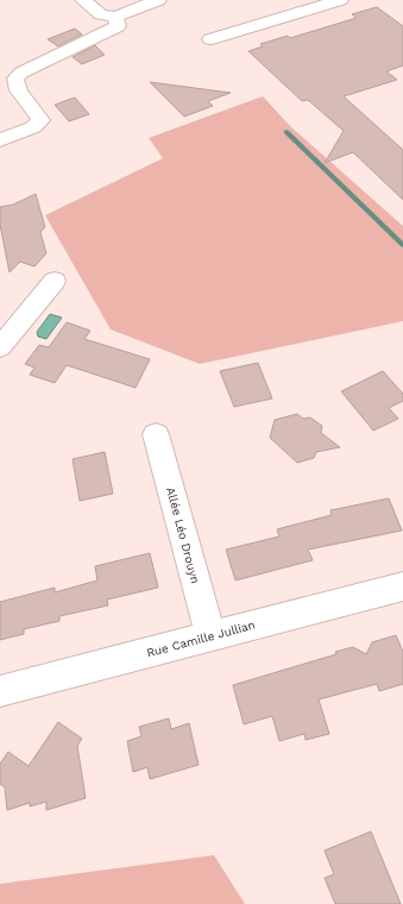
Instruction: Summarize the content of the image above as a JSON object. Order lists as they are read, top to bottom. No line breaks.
{"streets":{"street":["Allée Léo Drouyn","Rue Camille Jullian"]},"crossings":[["Allée Léo Drouyn","Rue Camille Jullian"]]}
